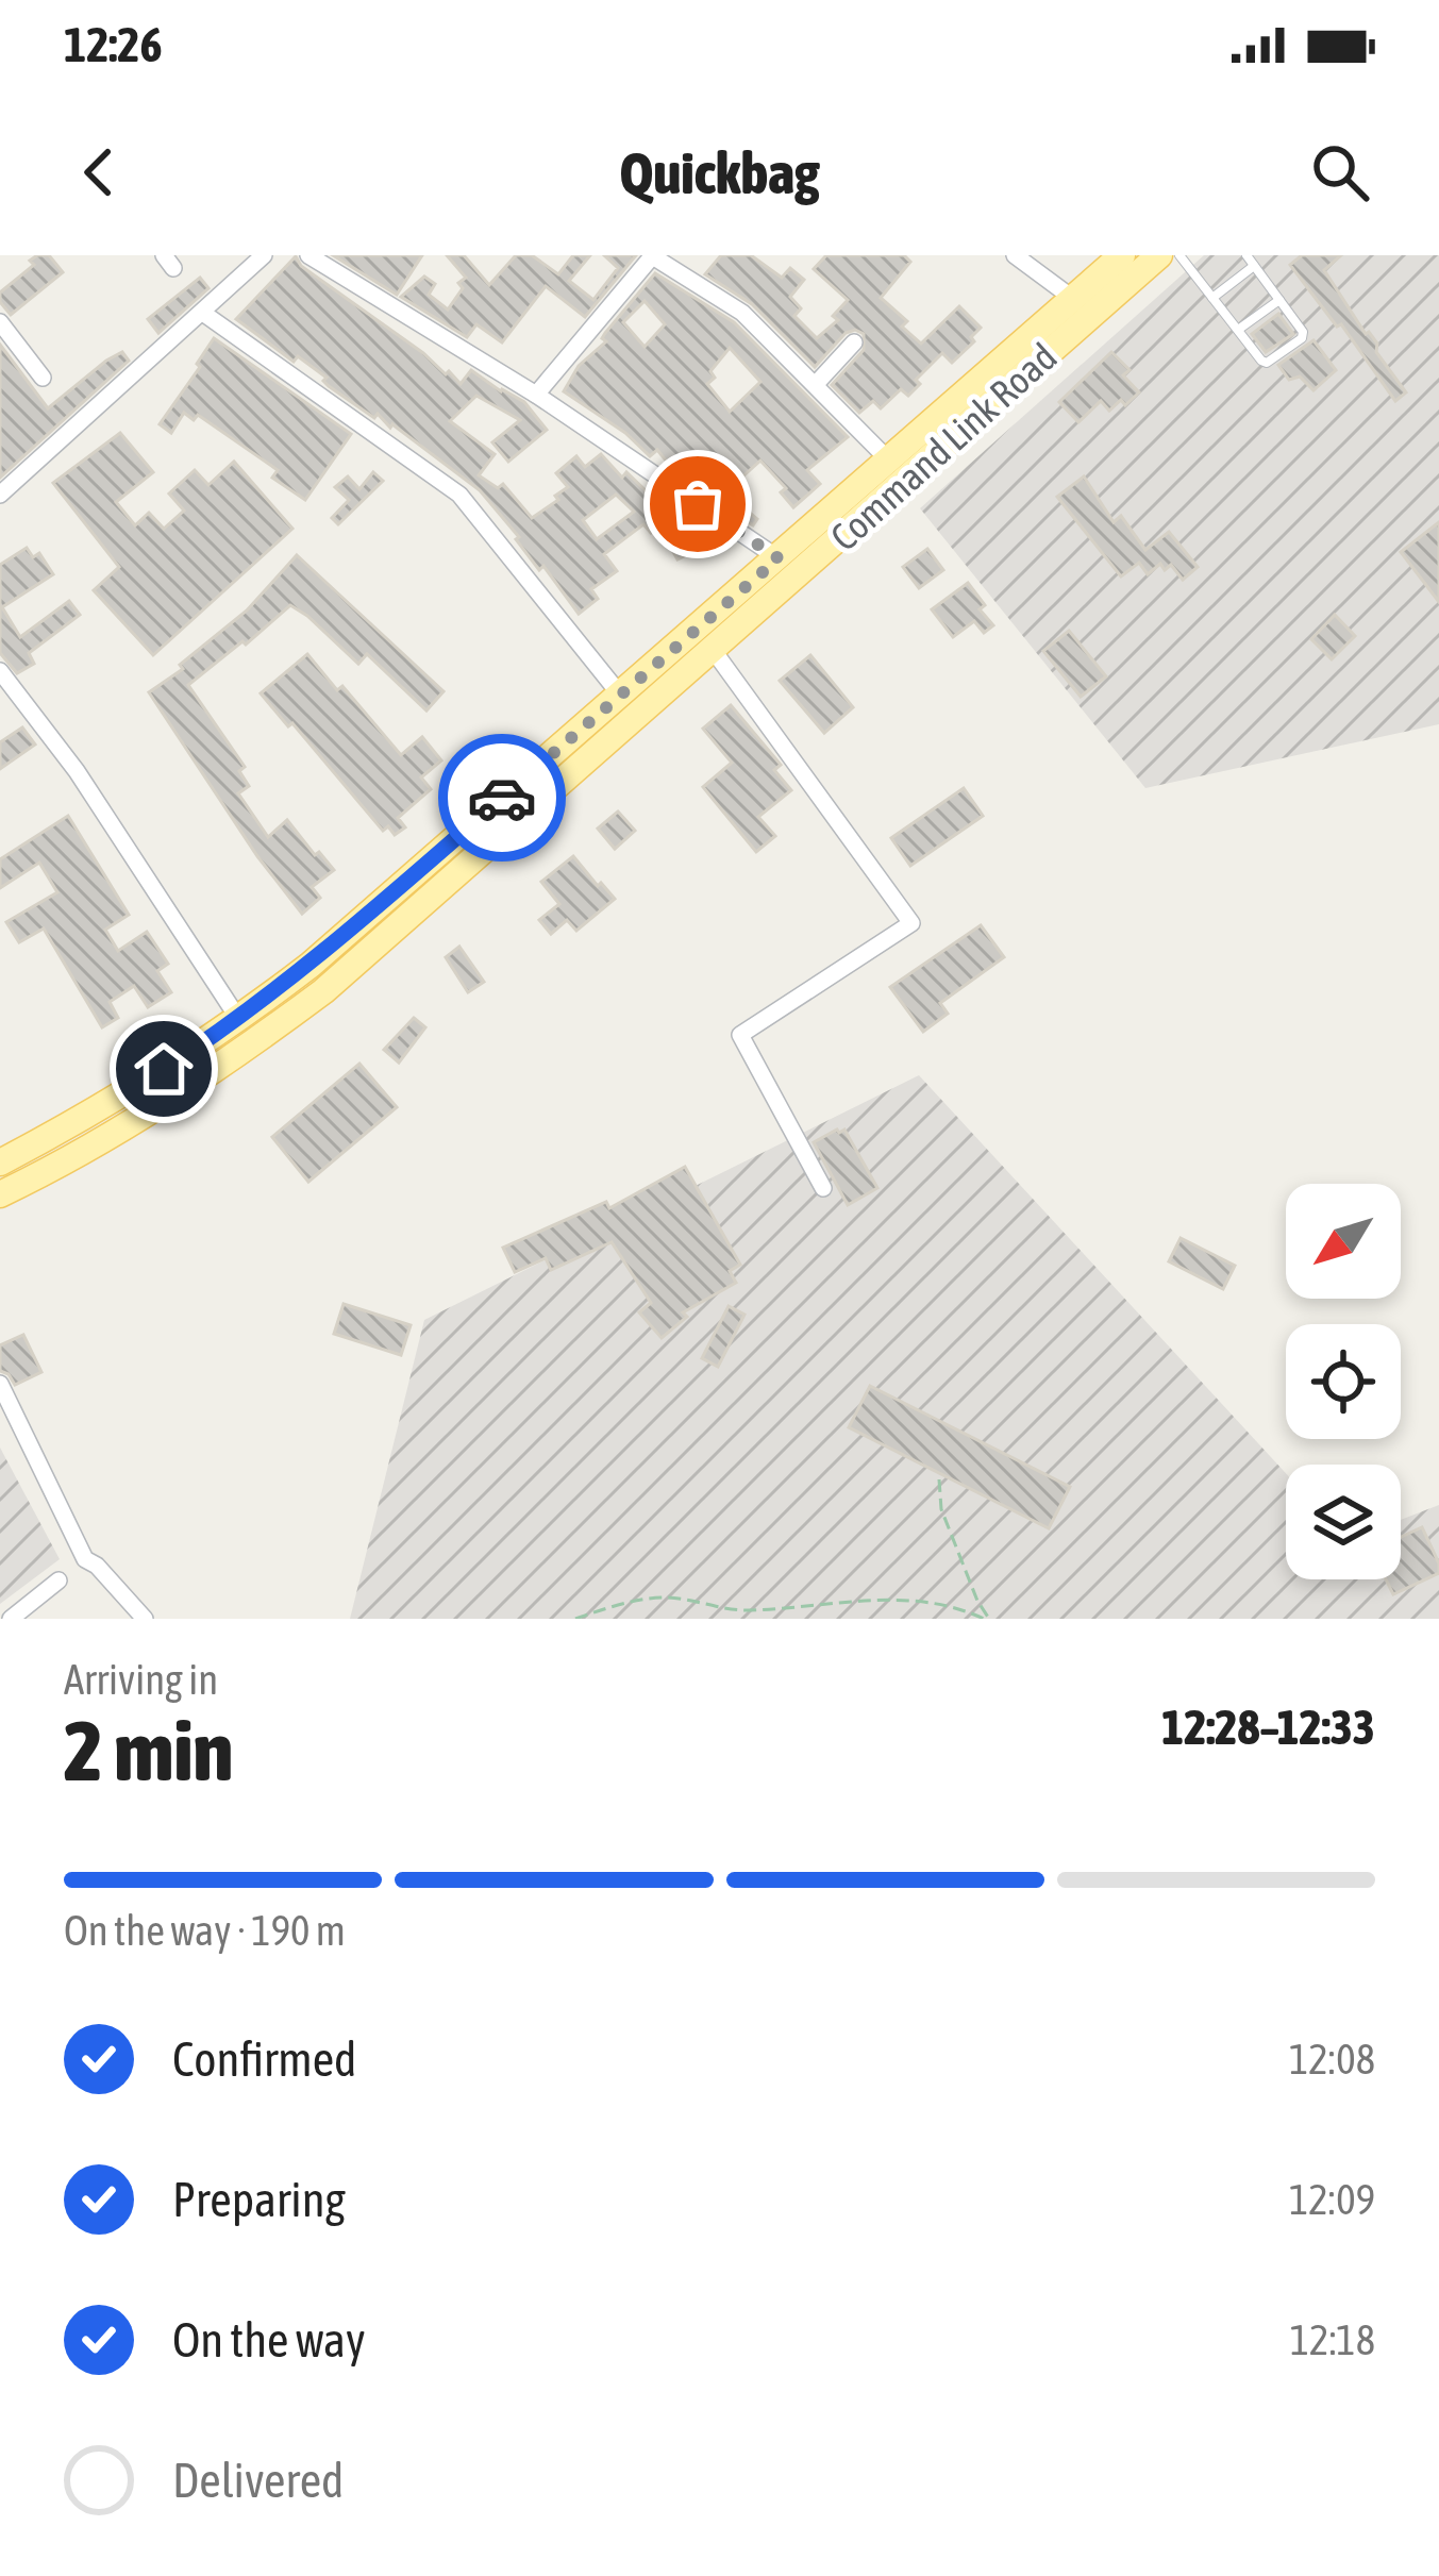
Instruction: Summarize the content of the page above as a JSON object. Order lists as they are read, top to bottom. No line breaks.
{"streets":{"main road":["Command Link Road"]},"north":"bottom left","page":{"status":"12:26","header":"Quickbag","heading":["2 min","Arriving in","12:28–12:33"],"bar":"On the way · 190 m","list":[["Confirmed","12:08"],["Preparing","12:09"],["On the way","12:18"],"Delivered"]}}
